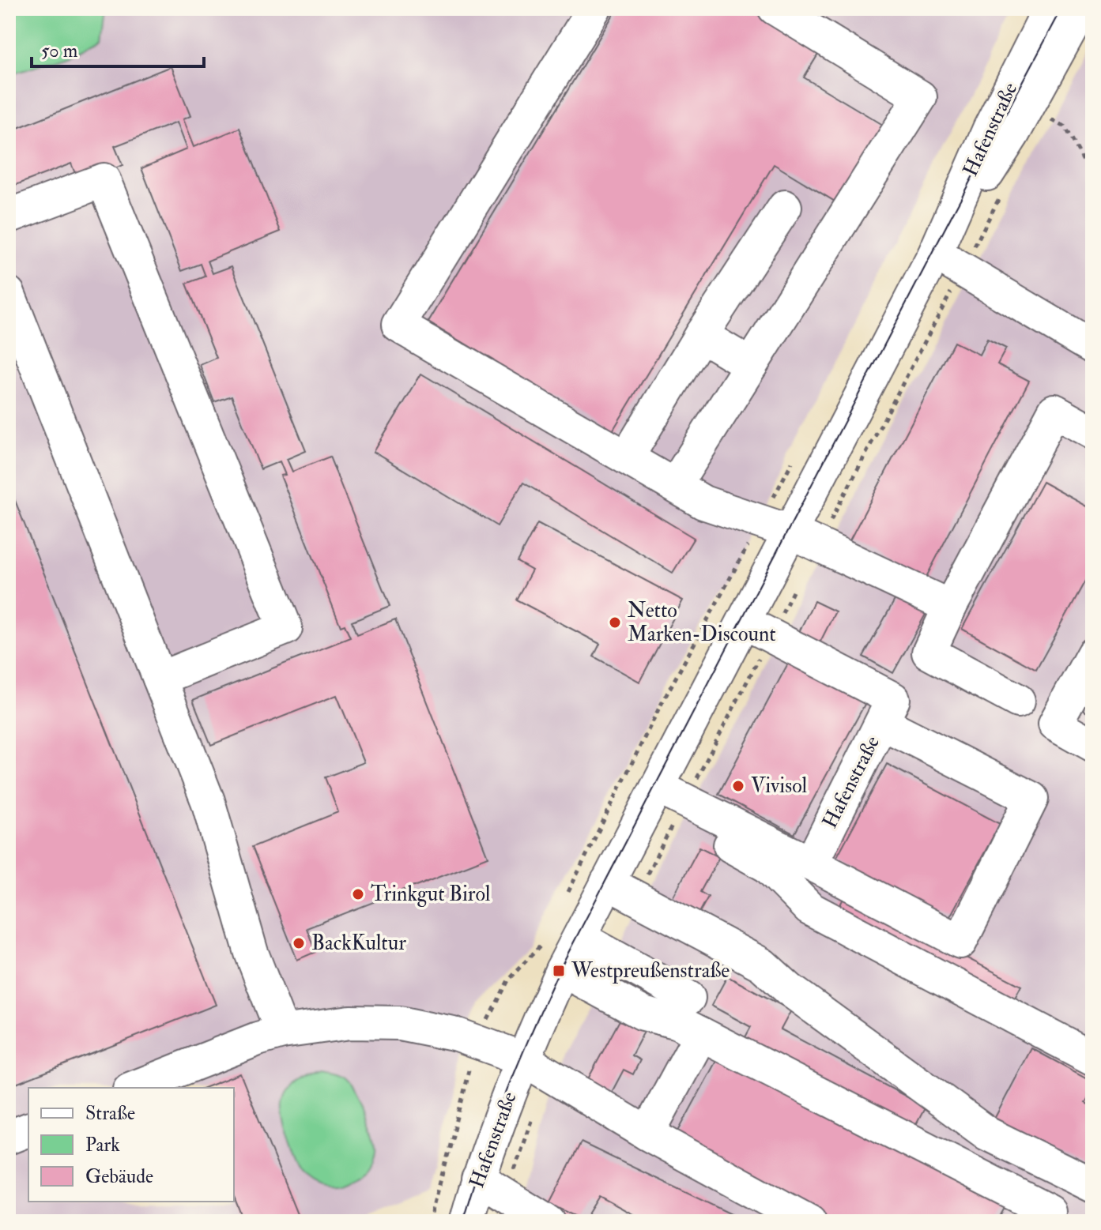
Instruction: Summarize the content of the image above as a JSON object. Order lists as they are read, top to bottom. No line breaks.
{"streets":{"street":["Hafenstraße"]},"places":{"other":["Netto Marken-Discount","Vivisol","Trinkgut Birol","BackKultur"],"transit":["Westpreußenstraße"]},"legend":["Straße","Park","Gebäude"],"scale_bar":"50 m"}
